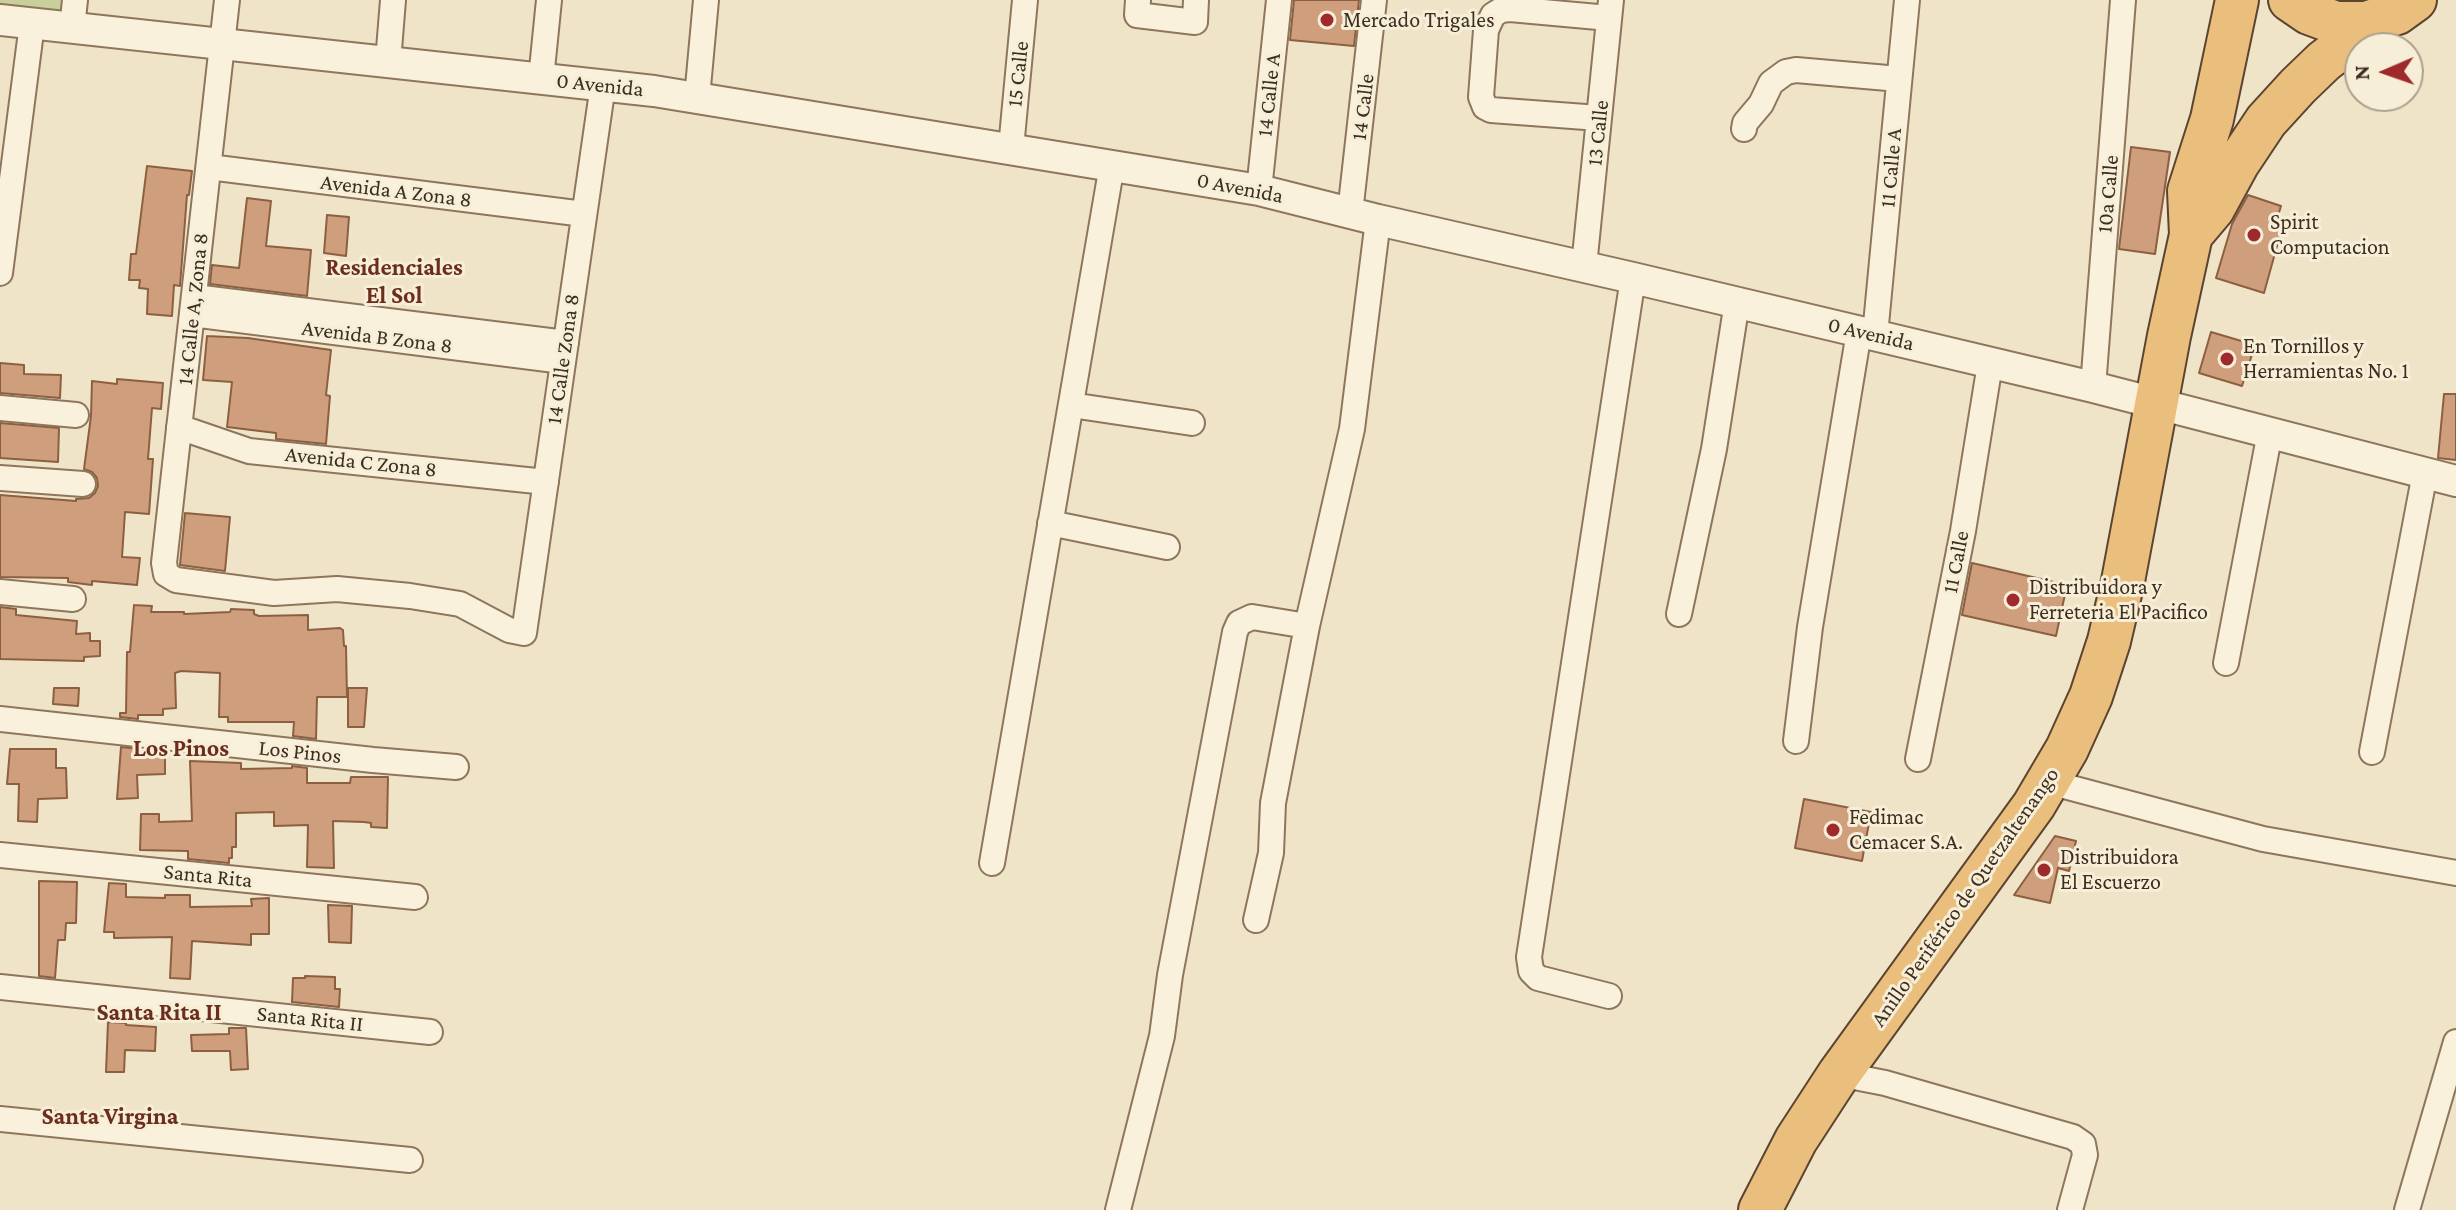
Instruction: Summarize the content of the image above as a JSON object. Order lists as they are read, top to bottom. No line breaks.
{"streets":{"highway":["Anillo Periférico de Quetzaltenango"],"street":["15 Calle","0 Avenida","14 Calle A","14 Calle","13 Calle","11 Calle A","Avenida A Zona 8","10a Calle","14 Calle A, Zona 8","Avenida B Zona 8","14 Calle Zona 8","Avenida C Zona 8","11 Calle","Los Pinos","Santa Rita","Santa Rita II"]},"crossings":[["15 Calle","0 Avenida"],["0 Avenida","14 Calle A"],["0 Avenida","14 Calle"],["0 Avenida","13 Calle"],["0 Avenida","11 Calle A"],["0 Avenida","10a Calle"],["0 Avenida","14 Calle A, Zona 8"],["0 Avenida","14 Calle Zona 8"],["0 Avenida","11 Calle"],["0 Avenida","Anillo Periférico de Quetzaltenango"],["Avenida A Zona 8","14 Calle A, Zona 8"],["Avenida A Zona 8","14 Calle Zona 8"],["14 Calle A, Zona 8","Avenida B Zona 8"],["14 Calle A, Zona 8","14 Calle Zona 8"],["14 Calle A, Zona 8","Avenida C Zona 8"],["Avenida B Zona 8","14 Calle Zona 8"],["14 Calle Zona 8","Avenida C Zona 8"]],"districts":["Residenciales El Sol","Los Pinos","Santa Rita II","Santa Virgina"],"places":["Mercado Trigales","Spirit Computacion","En Tornillos y Herramientas No. 1","Distribuidora y Ferreteria El Pacifico","Fedimac Cemacer S.A.","Distribuidora El Escuerzo"],"north":"left"}
